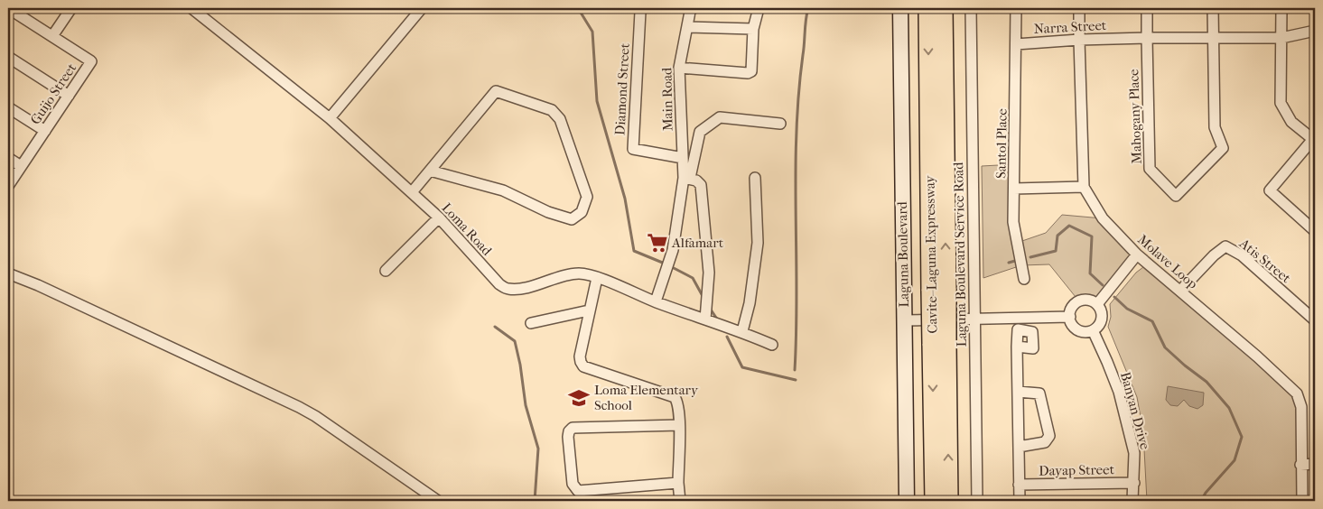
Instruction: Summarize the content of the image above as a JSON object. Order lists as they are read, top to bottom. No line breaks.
{"streets":{"highway":["Cavite–Laguna Expressway"],"main road":["Laguna Boulevard"],"street":["Narra Street","Diamond Street","Guijo Street","Main Road","Mahogany Place","Santol Place","Loma Road","Laguna Boulevard Service Road","Atis Street","Molave Loop","Banyan Drive","Dayap Street"]},"crossings":[["Narra Street","Mahogany Place"],["Narra Street","Santol Place"],["Narra Street","Molave Loop"],["Diamond Street","Main Road"],["Atis Street","Molave Loop"],["Banyan Drive","Dayap Street"]],"places":{"supermarket":["Alfamart"],"school or university":["Loma Elementary School"]}}
